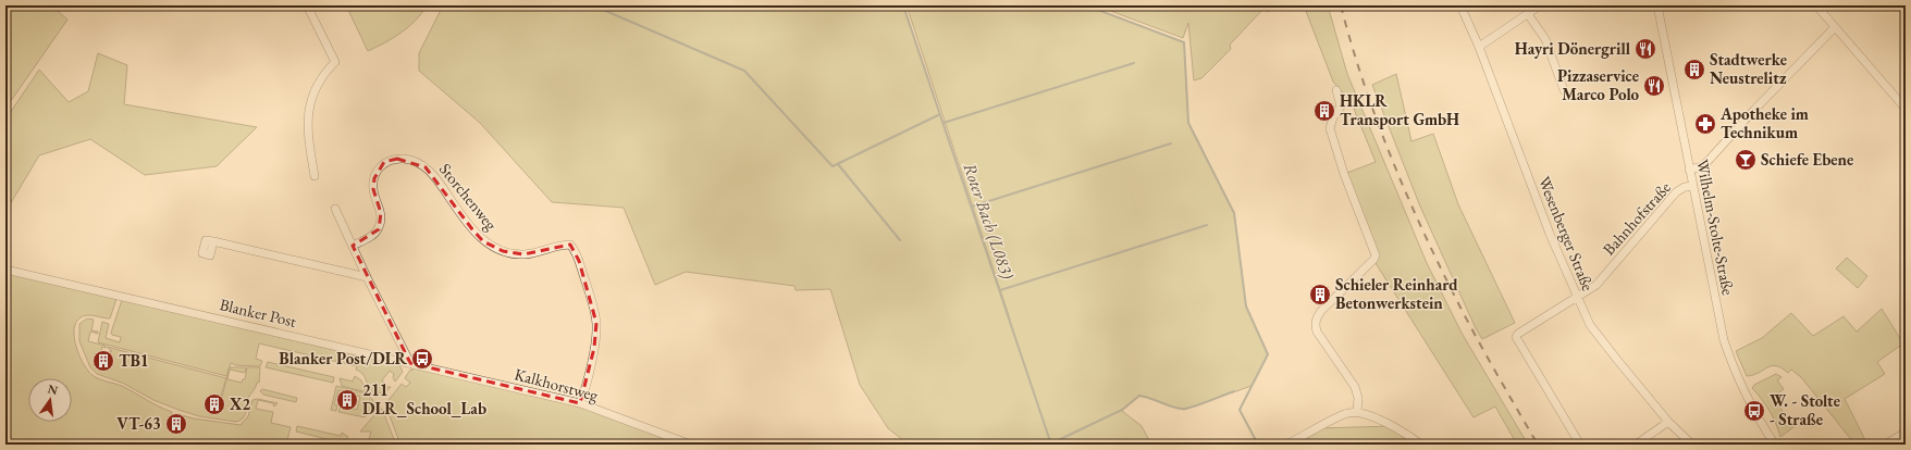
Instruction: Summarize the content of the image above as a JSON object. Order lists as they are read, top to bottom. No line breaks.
{"streets":{"street":["Storchenweg","Bahnhofstraße","Wilhelm-Stolte-Straße","Wesenberger Straße","Blanker Post","Kalkhorstweg"]},"crossings":[["Storchenweg","Kalkhorstweg"],["Bahnhofstraße","Wilhelm-Stolte-Straße"],["Bahnhofstraße","Wesenberger Straße"],["Blanker Post","Kalkhorstweg"]],"water":["Roter Bach (L083)"],"places":{"restaurant":["Hayri Dönergrill","Pizzaservice Marco Polo"],"building":["Stadtwerke Neustrelitz","HKLR Transport GmbH","Schieler Reinhard Betonwerkstein","TB1","211 DLR_School_Lab","X2","VT-63"],"pharmacy":["Apotheke im Technikum"],"bar":["Schiefe Ebene"],"bus stop":["Blanker Post/DLR","W. - Stolte - Straße"]},"north":"top"}
